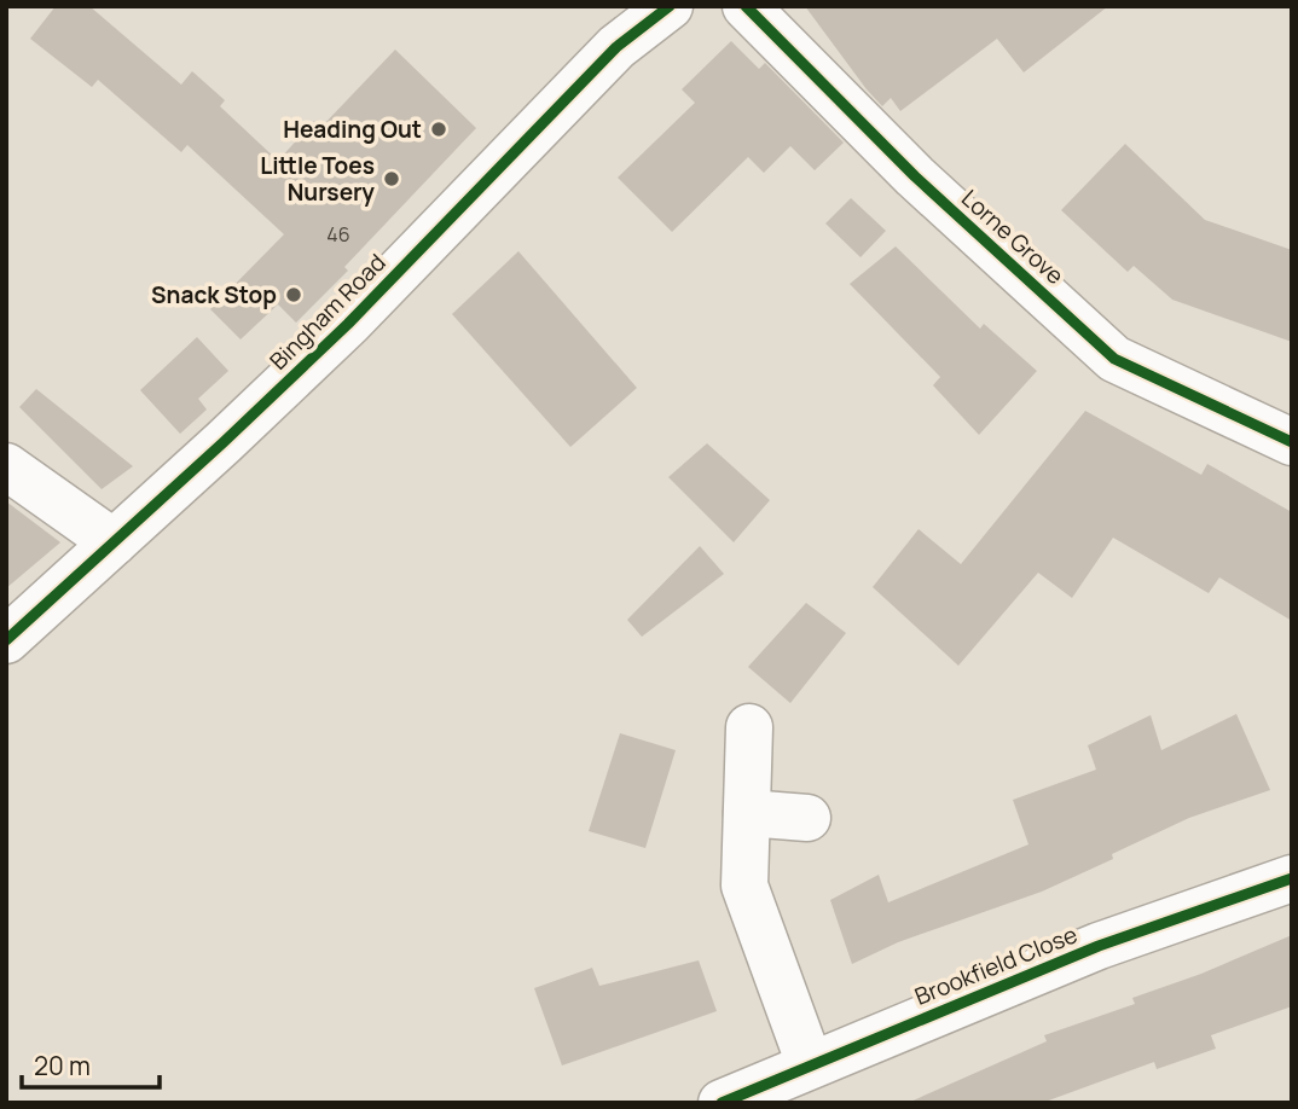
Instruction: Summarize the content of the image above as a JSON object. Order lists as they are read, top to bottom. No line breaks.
{"streets":{"street":["Lorne Grove","Bingham Road","Brookfield Close"]},"places":["Heading Out","Little Toes Nursery","Snack Stop"],"house_numbers":["46"],"scale_bar":"20 m"}
